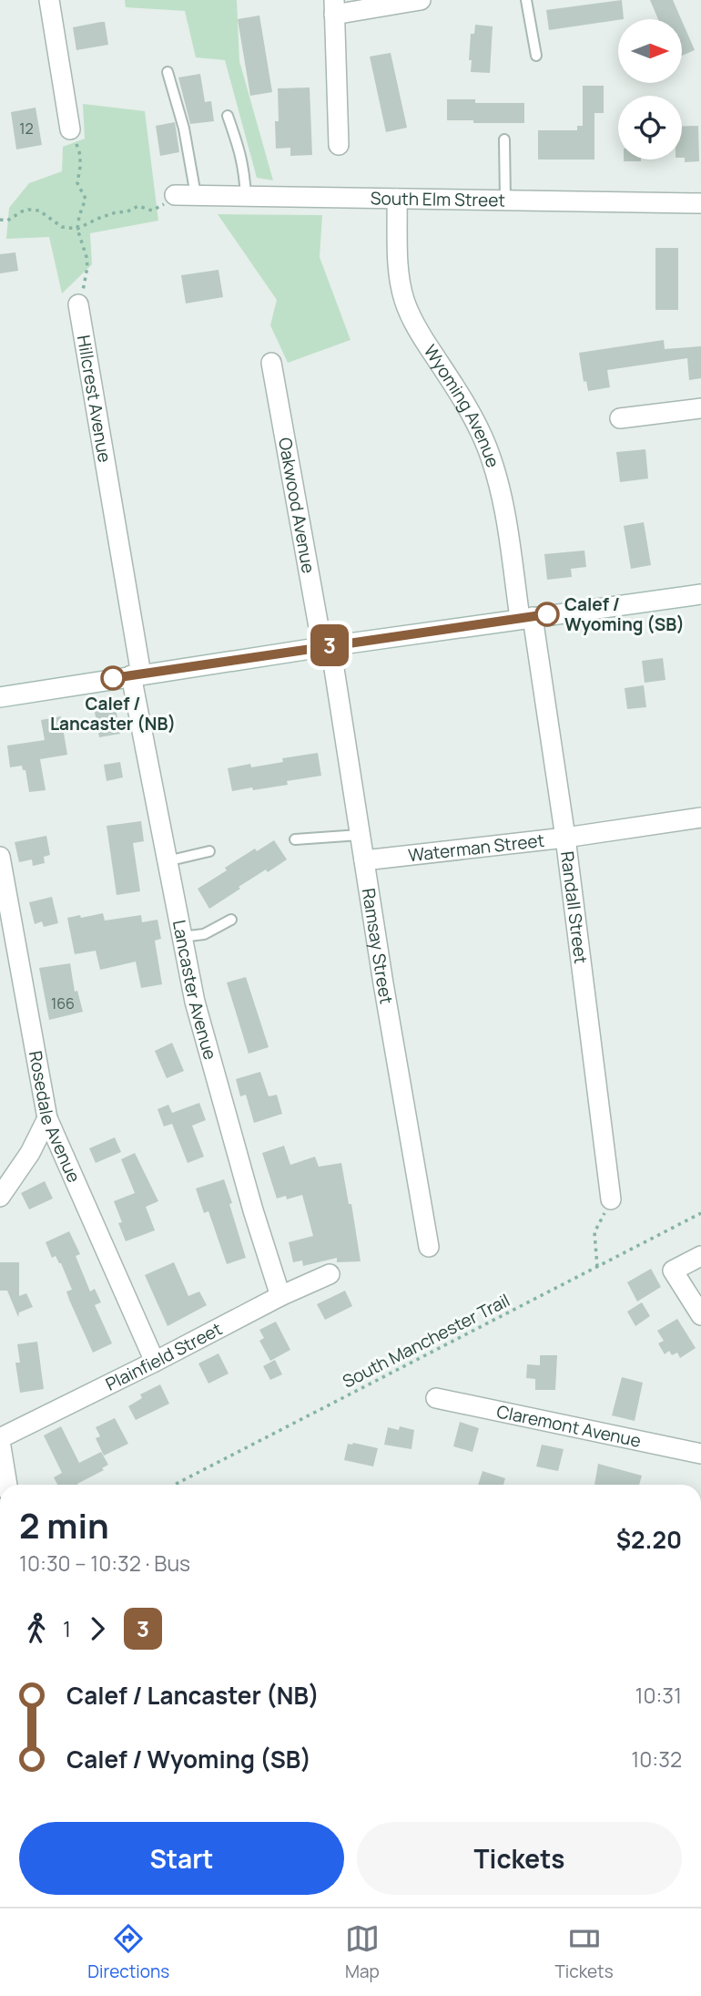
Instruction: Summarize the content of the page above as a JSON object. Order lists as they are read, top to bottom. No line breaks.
{"streets":{"street":["South Elm Street","Hillcrest Avenue","Wyoming Avenue","Oakwood Avenue","Waterman Street","Randall Street","Ramsay Street","Lancaster Avenue","Rosedale Avenue","Plainfield Street","Claremont Avenue"],"path":["South Manchester Trail"]},"crossings":[["South Elm Street","Wyoming Avenue"],["Hillcrest Avenue","Lancaster Avenue"],["Wyoming Avenue","Randall Street"],["Oakwood Avenue","Ramsay Street"],["Waterman Street","Randall Street"],["Waterman Street","Ramsay Street"],["Lancaster Avenue","Plainfield Street"],["Rosedale Avenue","Plainfield Street"]],"places":["Calef / Wyoming (SB)","Calef / Lancaster (NB)"],"lines":["bus line 3"],"house_numbers":["12","166"],"north":"right","page":{"on_map":"3","heading":["2 min","10:30 – 10:32 · Bus","$2.20"],"legs":["1","3"],"list":[{"name":"Calef / Lancaster (NB)","value":"10:31"},{"name":"Calef / Wyoming (SB)","value":"10:32"}],"buttons":["Start","Tickets"],"tabs":["Directions","Map","Tickets"]}}
